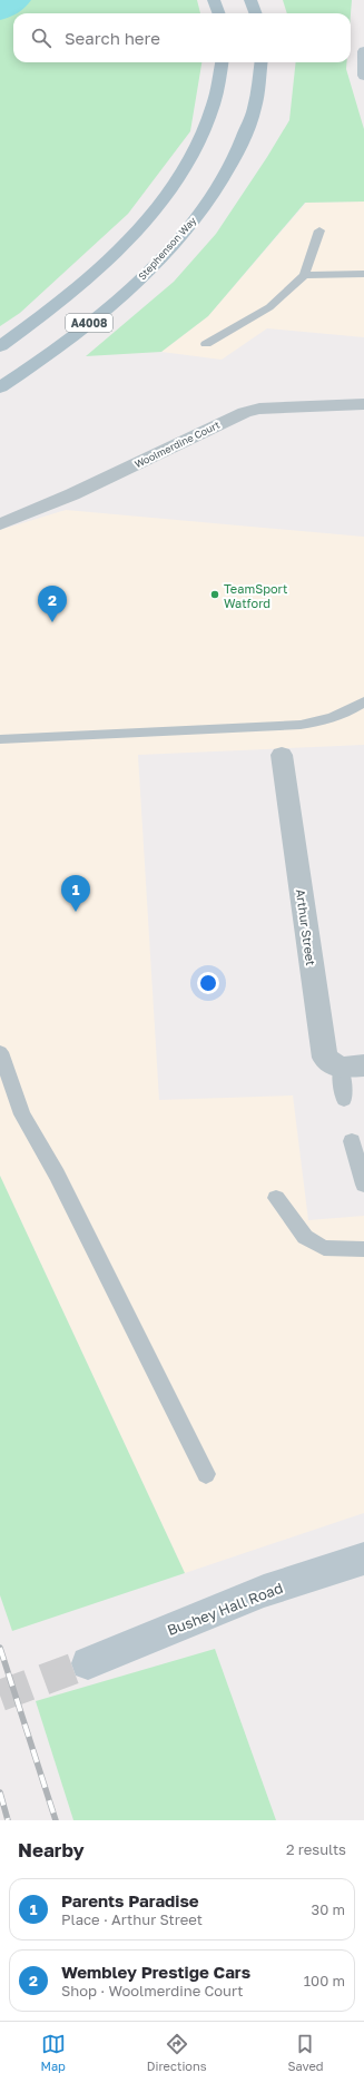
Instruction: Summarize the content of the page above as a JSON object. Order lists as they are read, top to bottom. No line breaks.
{"streets":{"main road":["Stephenson Way","A4008"],"street":["Woolmerdine Court","Arthur Street","Bushey Hall Road"]},"places":["TeamSport Watford"],"page":{"search":"Search here","pins":["2","1"],"heading":["Nearby","2 results"],"list":[{"mark":"1","name":"Parents Paradise","note":"Place · Arthur Street","value":"30 m"},{"mark":"2","name":"Wembley Prestige Cars","note":"Shop · Woolmerdine Court","value":"100 m"}],"nav":["Map","Directions","Saved"]}}
